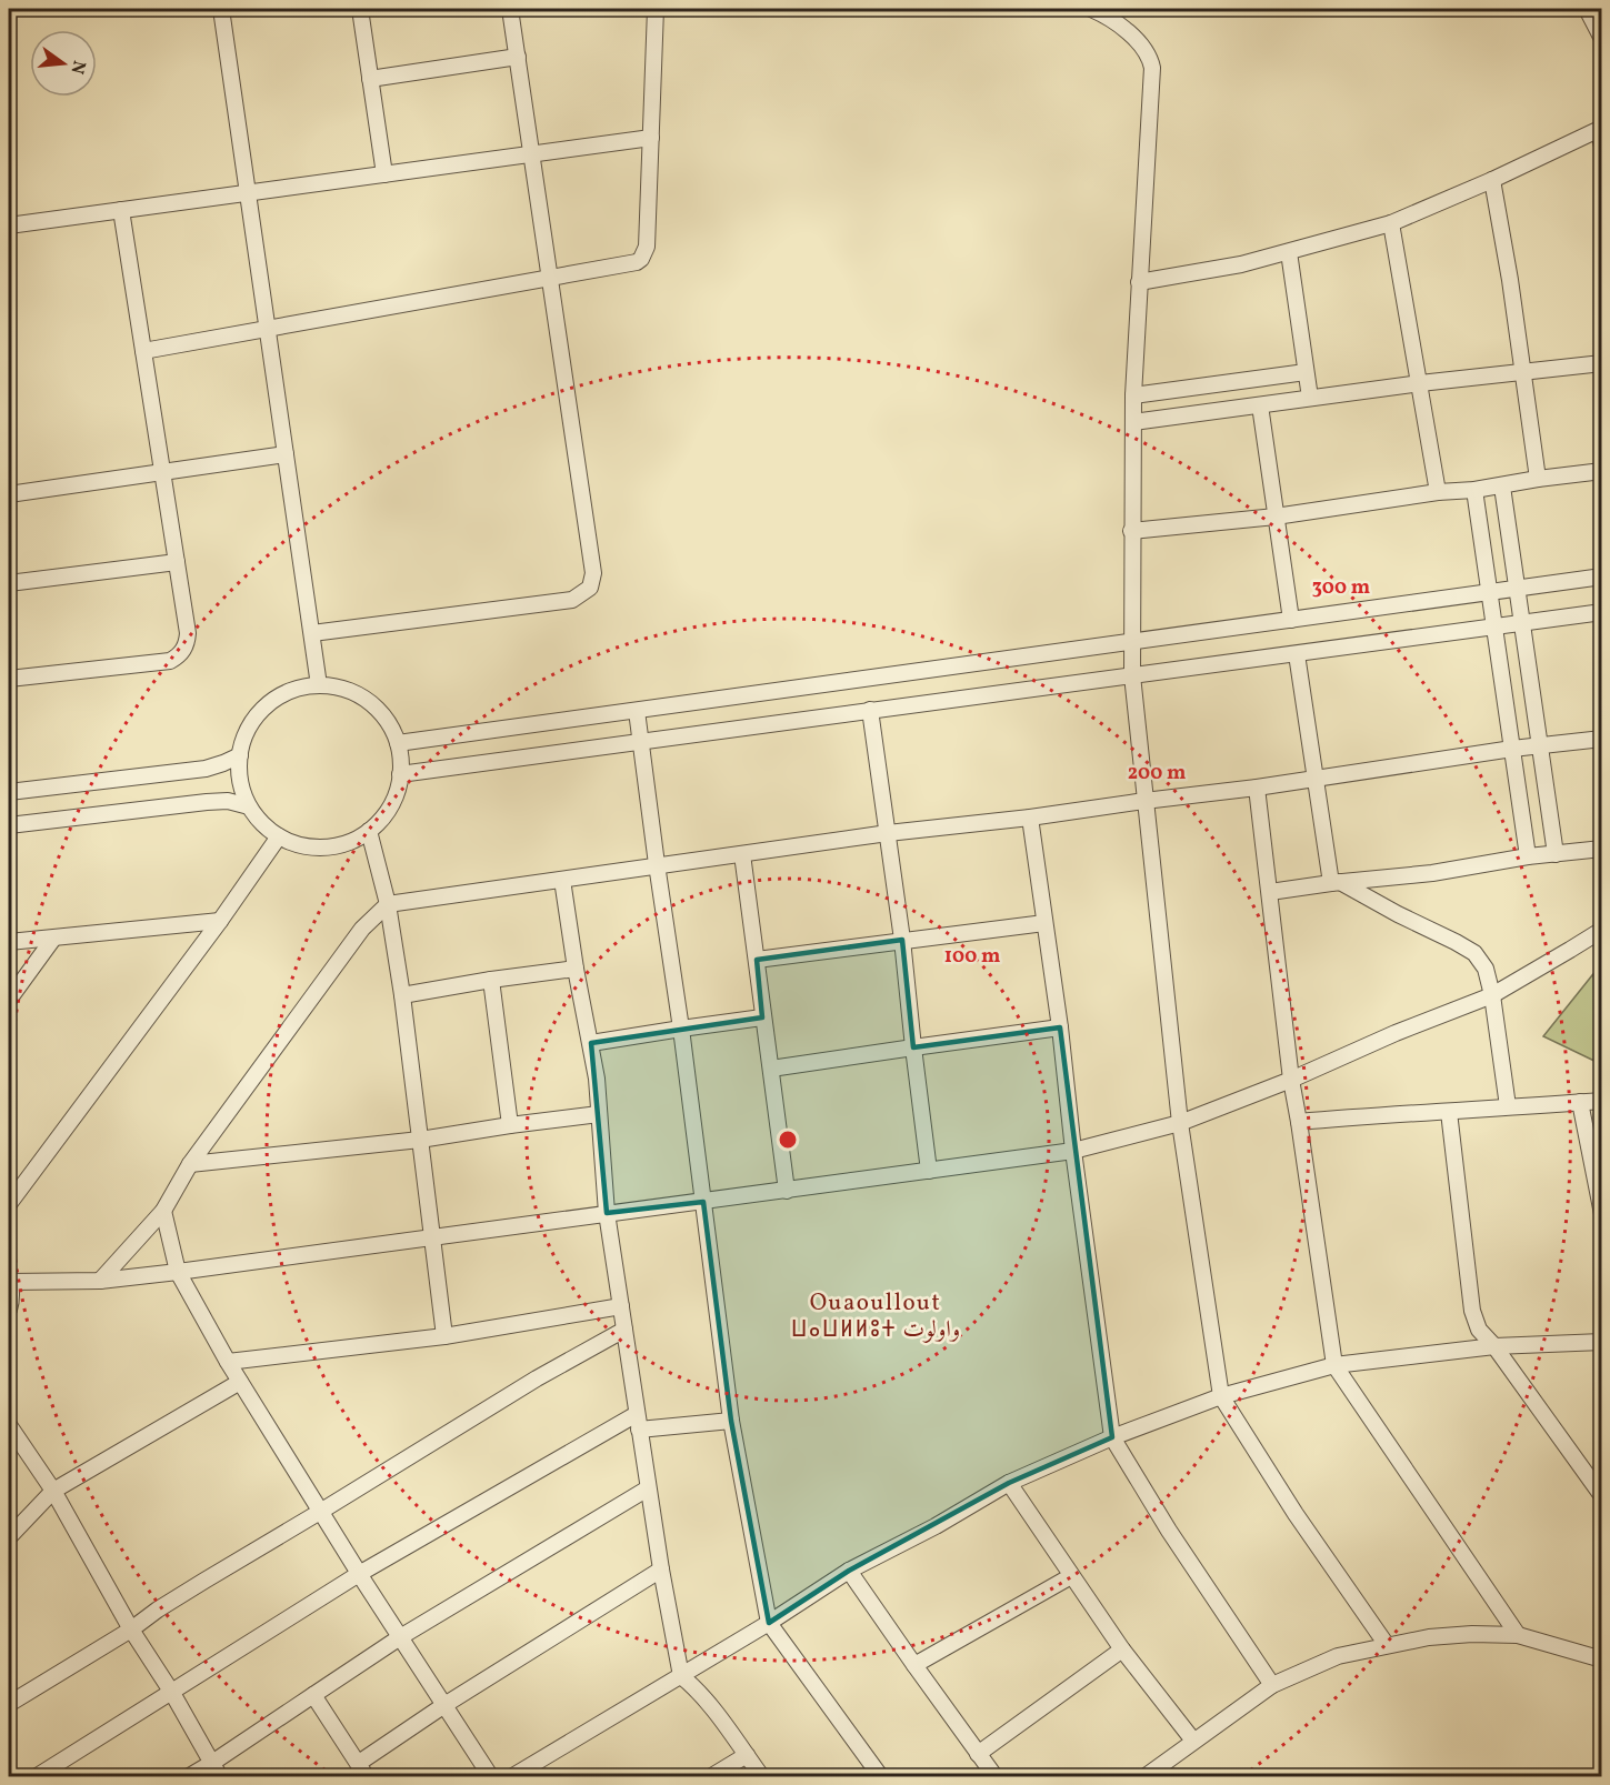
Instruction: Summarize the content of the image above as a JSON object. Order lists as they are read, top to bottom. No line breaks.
{"districts":["Ouaoullout ⵡⴰⵡⵍⵍⵓⵜ واولوت"],"north":"right","rings":["300 m","200 m","100 m"]}
